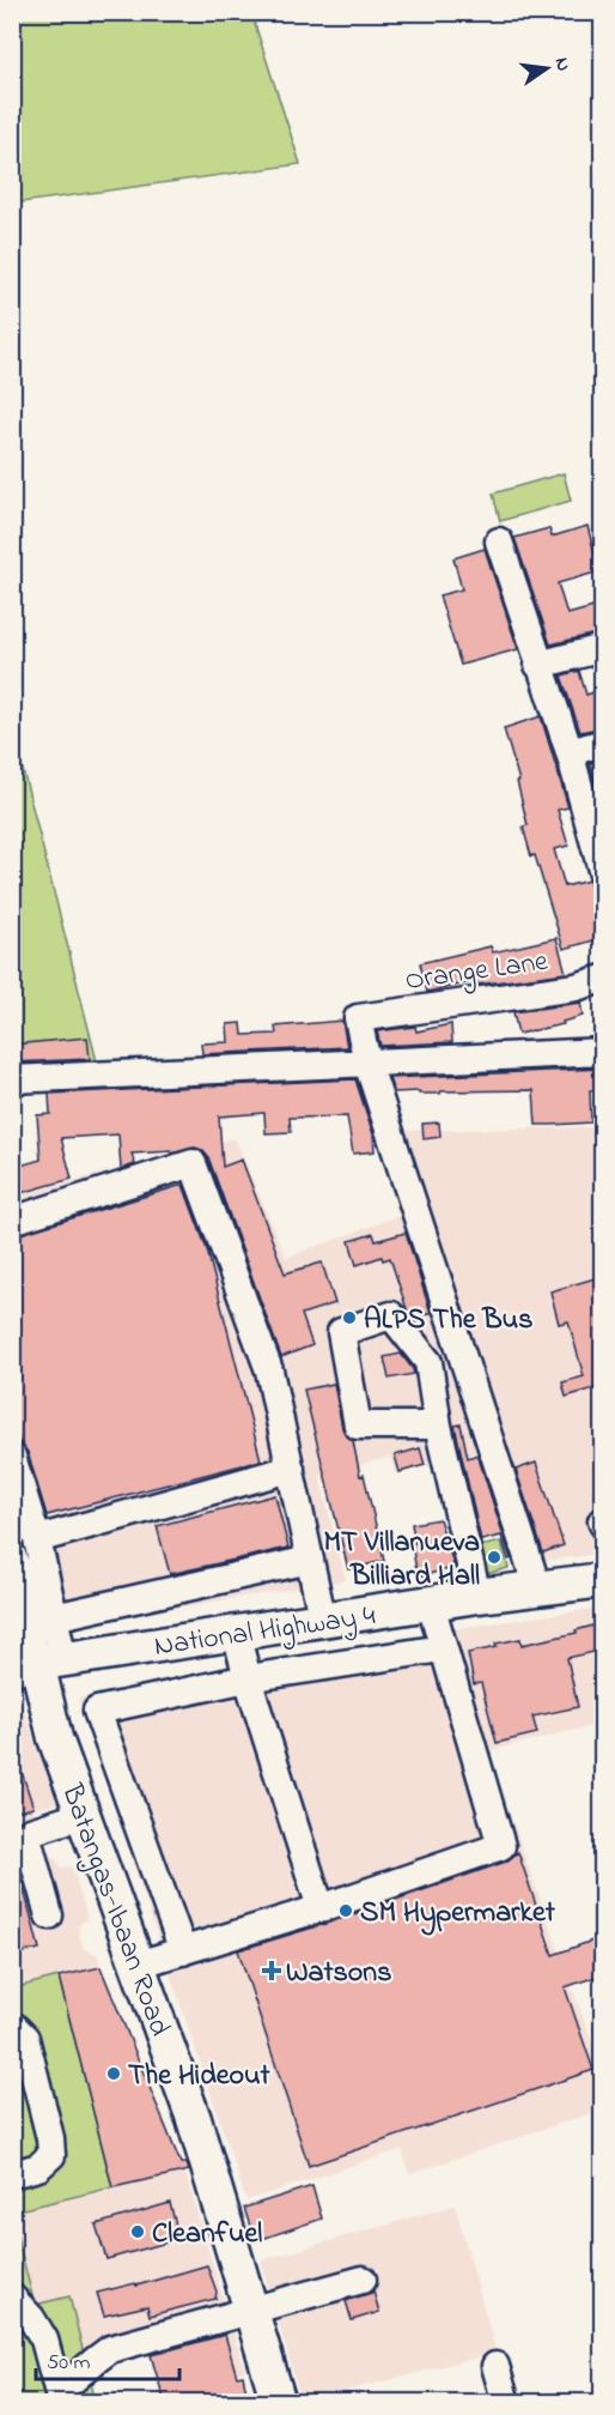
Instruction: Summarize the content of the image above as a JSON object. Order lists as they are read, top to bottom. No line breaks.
{"streets":{"main road":["National Highway 4","Batangas-Ibaan Road"],"street":["Orange Lane"]},"crossings":[["National Highway 4","Batangas-Ibaan Road"]],"places":{"other":["ALPS The Bus","MT Villanueva Billiard Hall","SM Hypermarket","The Hideout","Cleanfuel"],"health":["Watsons"]},"scale_bar":"50 m","north":"right"}
